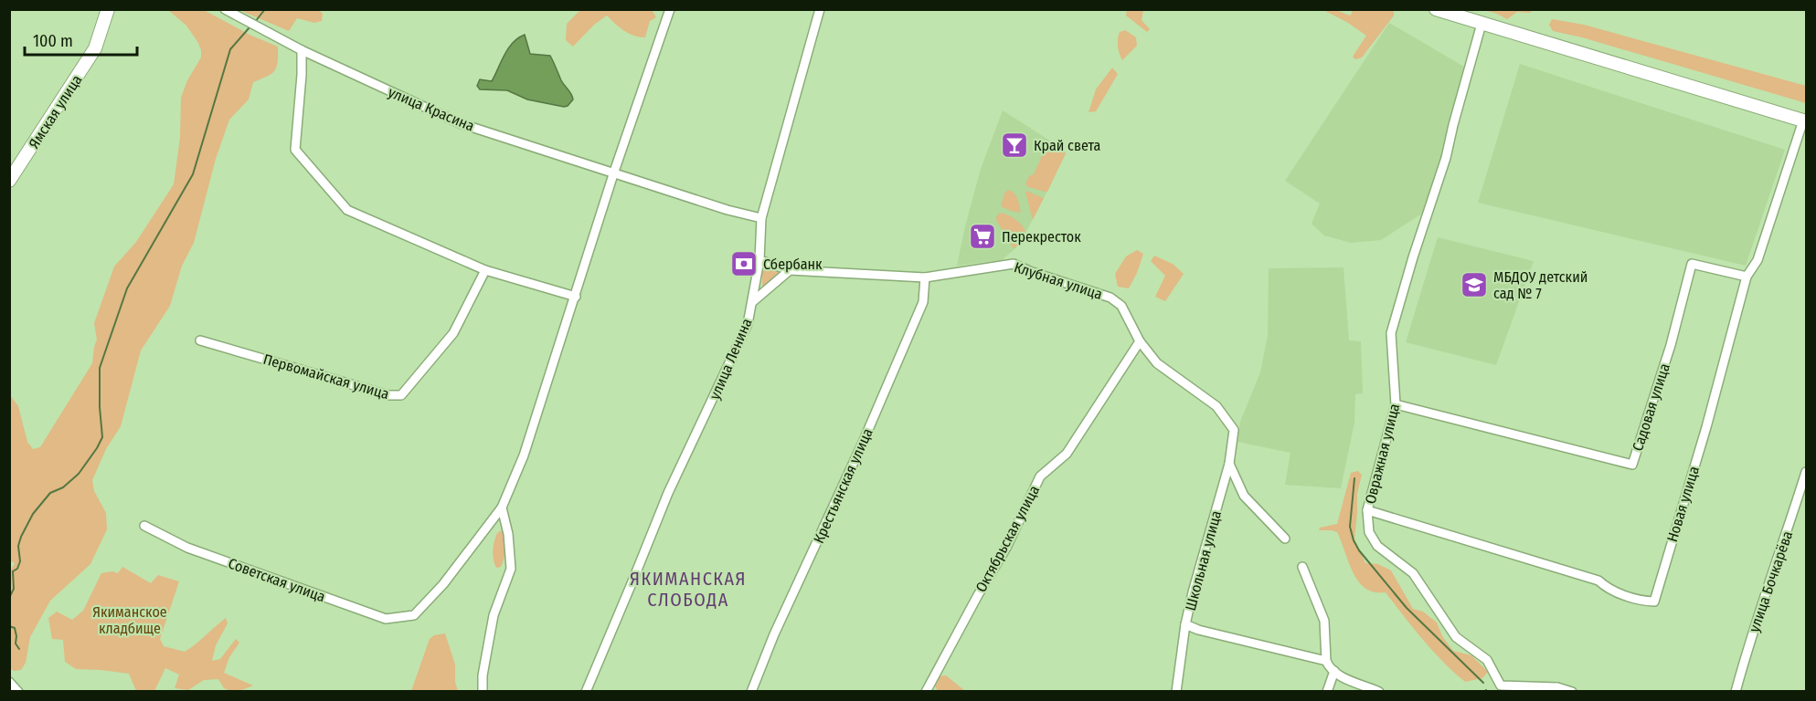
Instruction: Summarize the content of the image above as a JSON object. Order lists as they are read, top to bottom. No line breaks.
{"streets":{"main road":["Ямская улица"],"street":["улица Красина","Клубная улица","улица Ленина","Первомайская улица","Садовая улица","Овражная улица","Крестьянская улица","Новая улица","Октябрьская улица","Школьная улица","Советская улица","улица Бочкарёва"]},"crossings":[["улица Красина","улица Ленина"],["Клубная улица","улица Ленина"],["Клубная улица","Крестьянская улица"],["Клубная улица","Октябрьская улица"],["Клубная улица","Школьная улица"],["Садовая улица","Овражная улица"],["Садовая улица","Новая улица"],["Овражная улица","Новая улица"]],"districts":["ЯКИМАНСКАЯ СЛОБОДА"],"parks":["Якиманское кладбище"],"places":{"bar":["Край света"],"supermarket":["Перекресток"],"bank":["Сбербанк"],"school or university":["МБДОУ детский сад № 7"]},"scale_bar":"100 m"}
